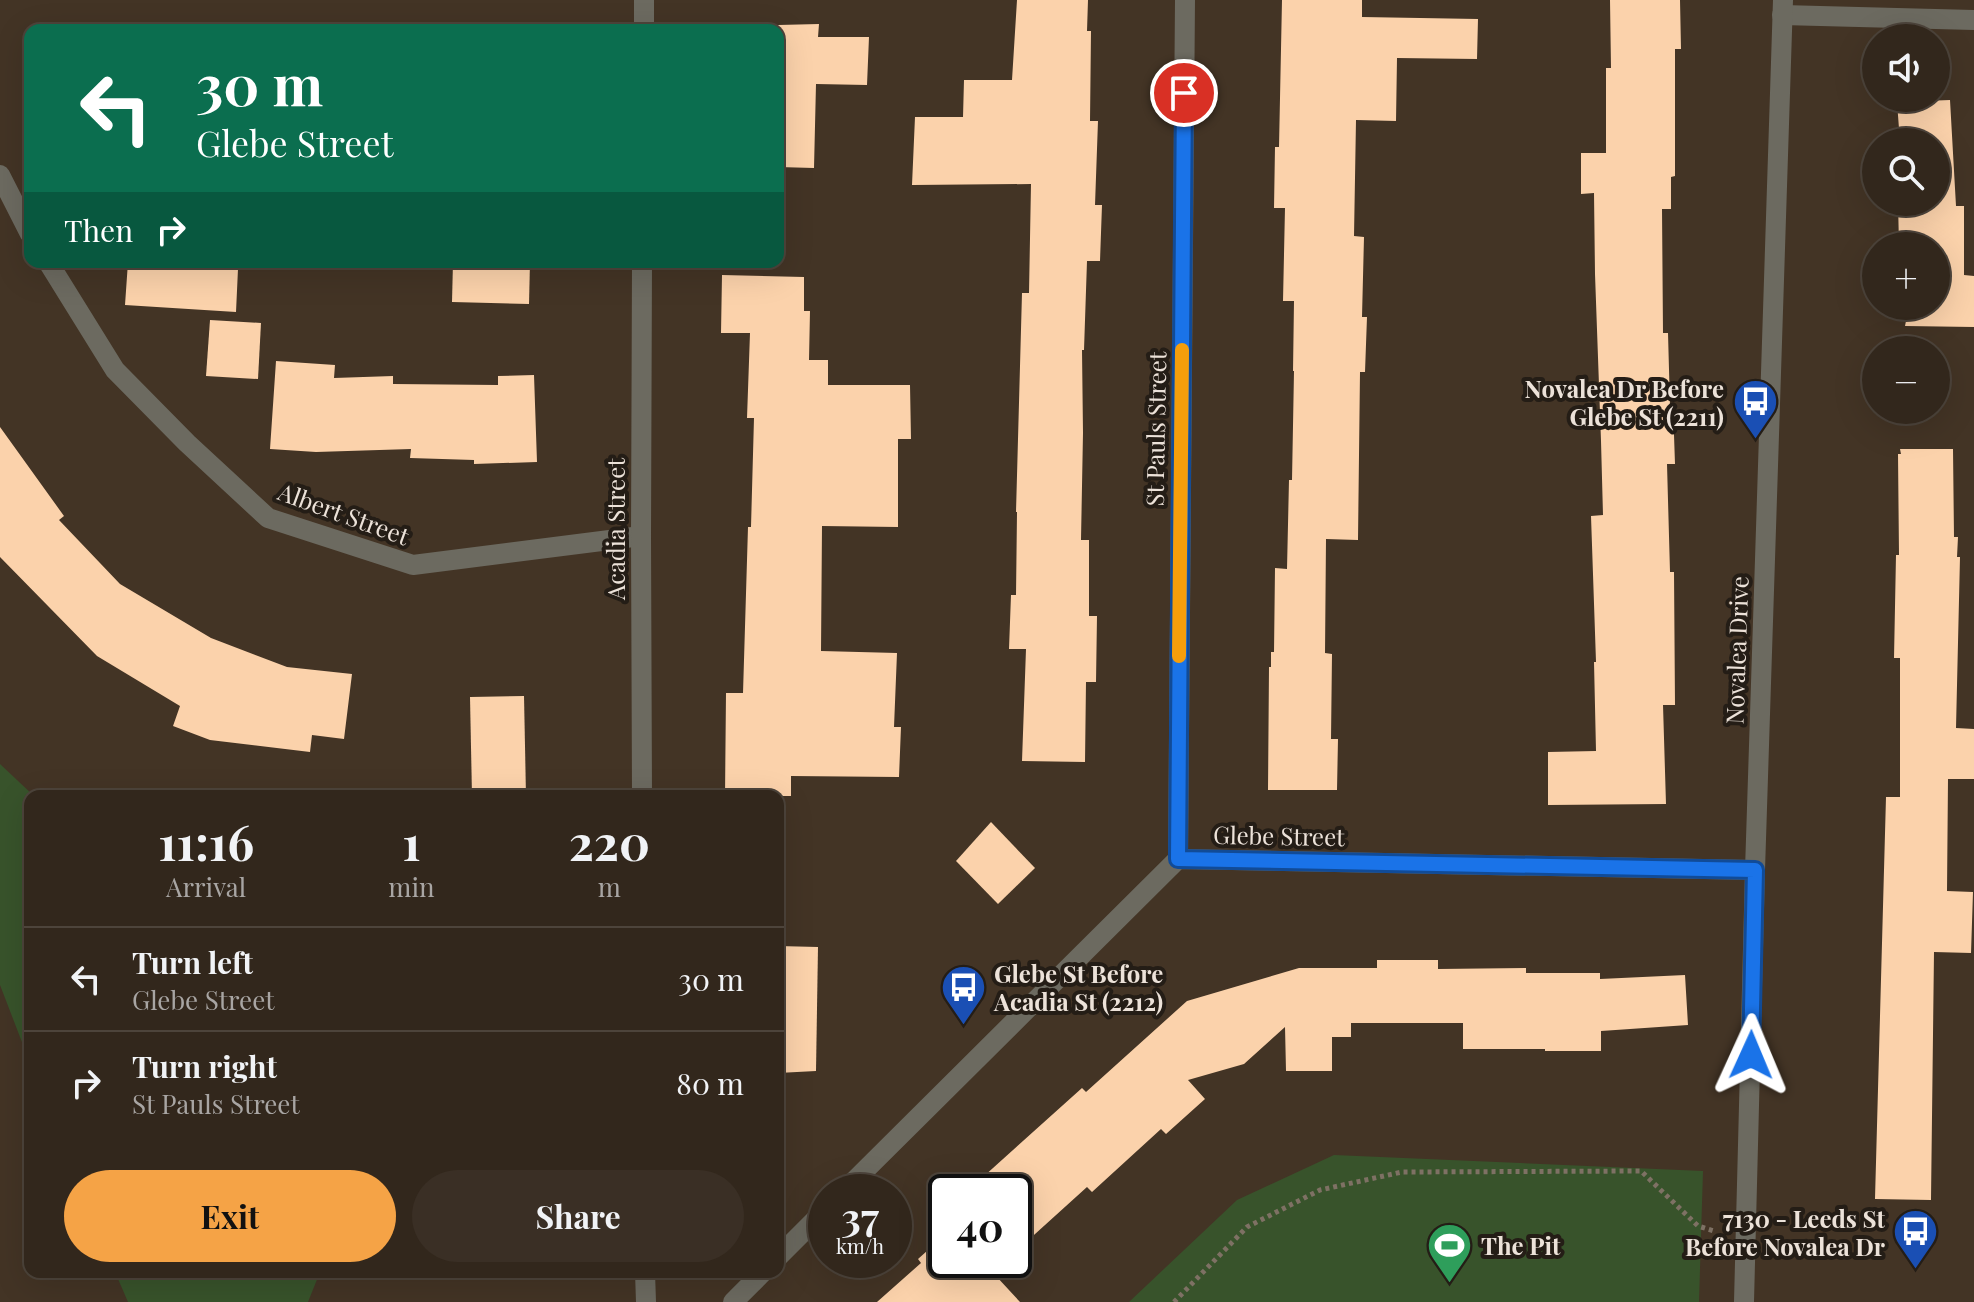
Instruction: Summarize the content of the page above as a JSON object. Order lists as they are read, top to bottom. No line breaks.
{"streets":{"street":["St Pauls Street","Albert Street","Acadia Street","Novalea Drive","Glebe Street"]},"crossings":[["St Pauls Street","Glebe Street"],["Albert Street","Acadia Street"],["Novalea Drive","Glebe Street"]],"places":{"bus stop":["Novalea Dr Before Glebe St (2211)","Glebe St Before Acadia St (2212)","7130 - Leeds St Before Novalea Dr"],"sports":["The Pit"]},"page":{"map_buttons":["+","−"],"turn":["30 m","Glebe Street"],"then":"Then","eta":["11:16","Arrival","1","min","220","m"],"list":[{"name":"Turn left","note":"Glebe Street","value":"30 m"},{"name":"Turn right","note":"St Pauls Street","value":"80 m"}],"buttons":["Exit","Share"],"speed":"37 km/h","limit":"40"}}
